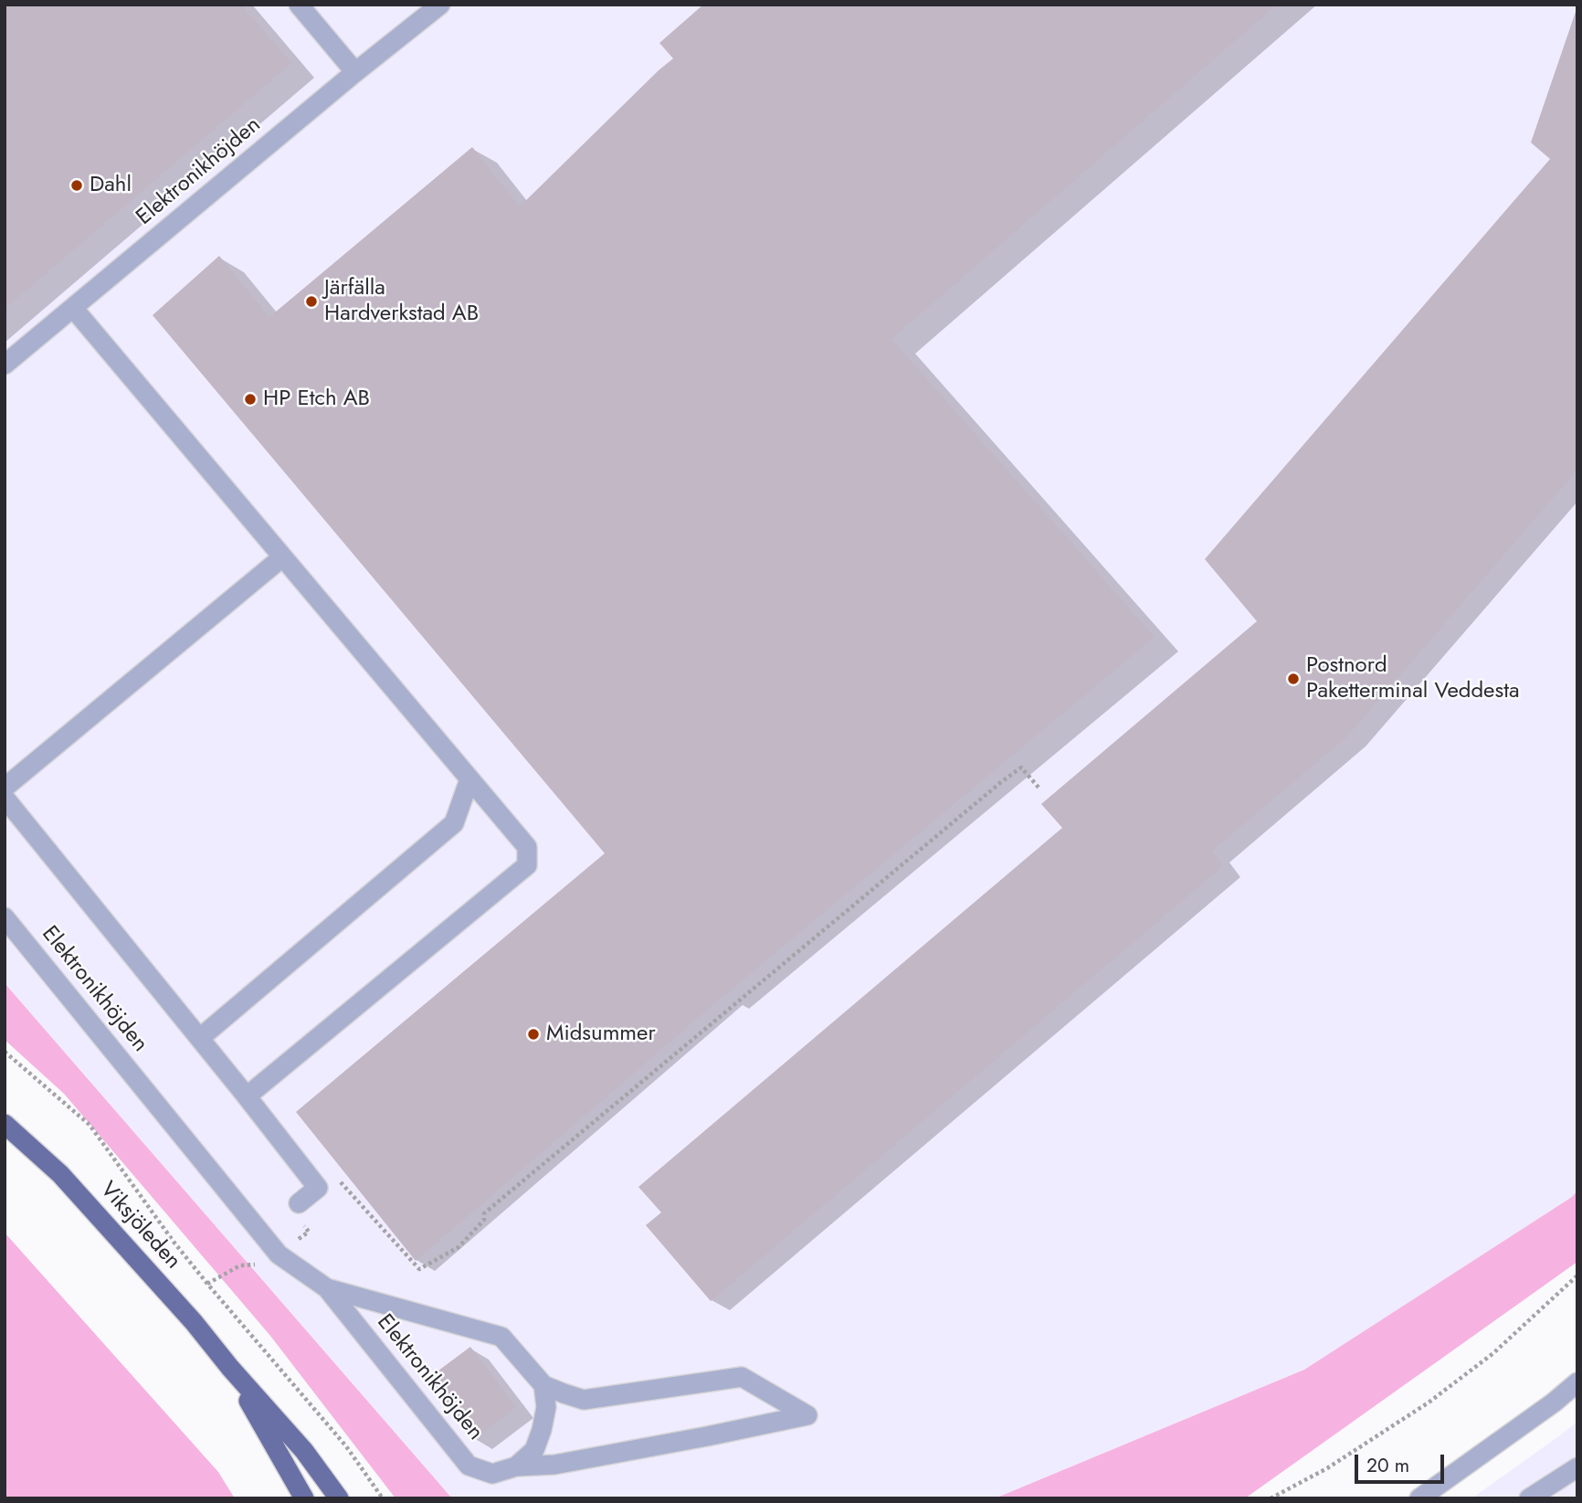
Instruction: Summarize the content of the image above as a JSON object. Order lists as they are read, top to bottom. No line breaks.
{"streets":{"main road":["Viksjöleden"],"street":["Elektronikhöjden"]},"places":["Dahl","Järfälla Hardverkstad AB","HP Etch AB","Postnord Paketterminal Veddesta","Midsummer"],"scale_bar":"20 m"}
